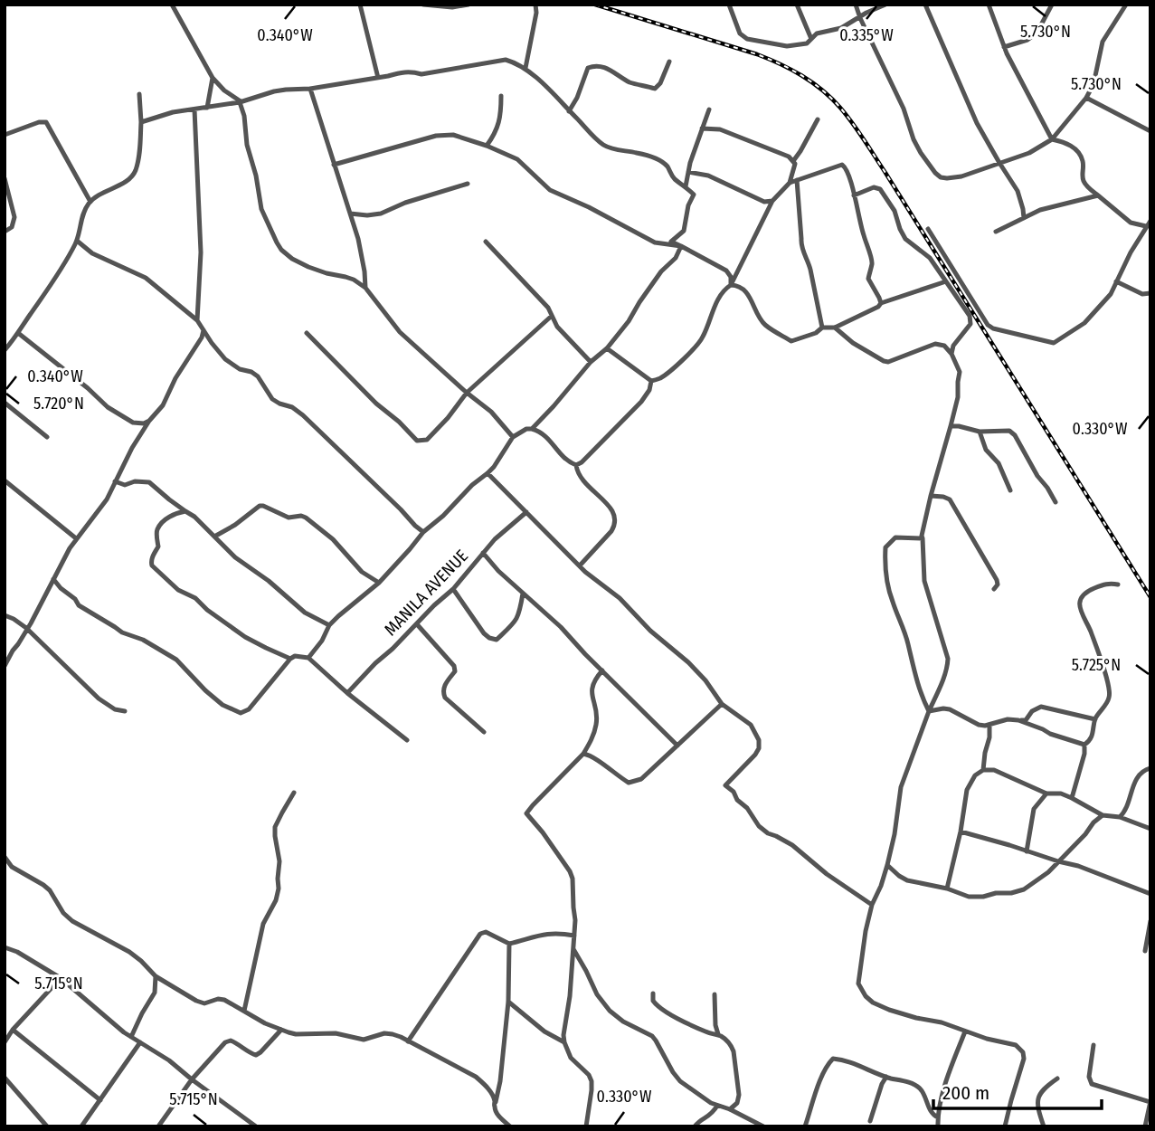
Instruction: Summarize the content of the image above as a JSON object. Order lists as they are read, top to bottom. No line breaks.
{"streets":{"street":["MANILA AVENUE"]},"scale_bar":"200 m","coordinates":["5.730°N","0.340°W","0.335°W","5.720°N","0.330°W","5.725°N","5.715°N"]}
